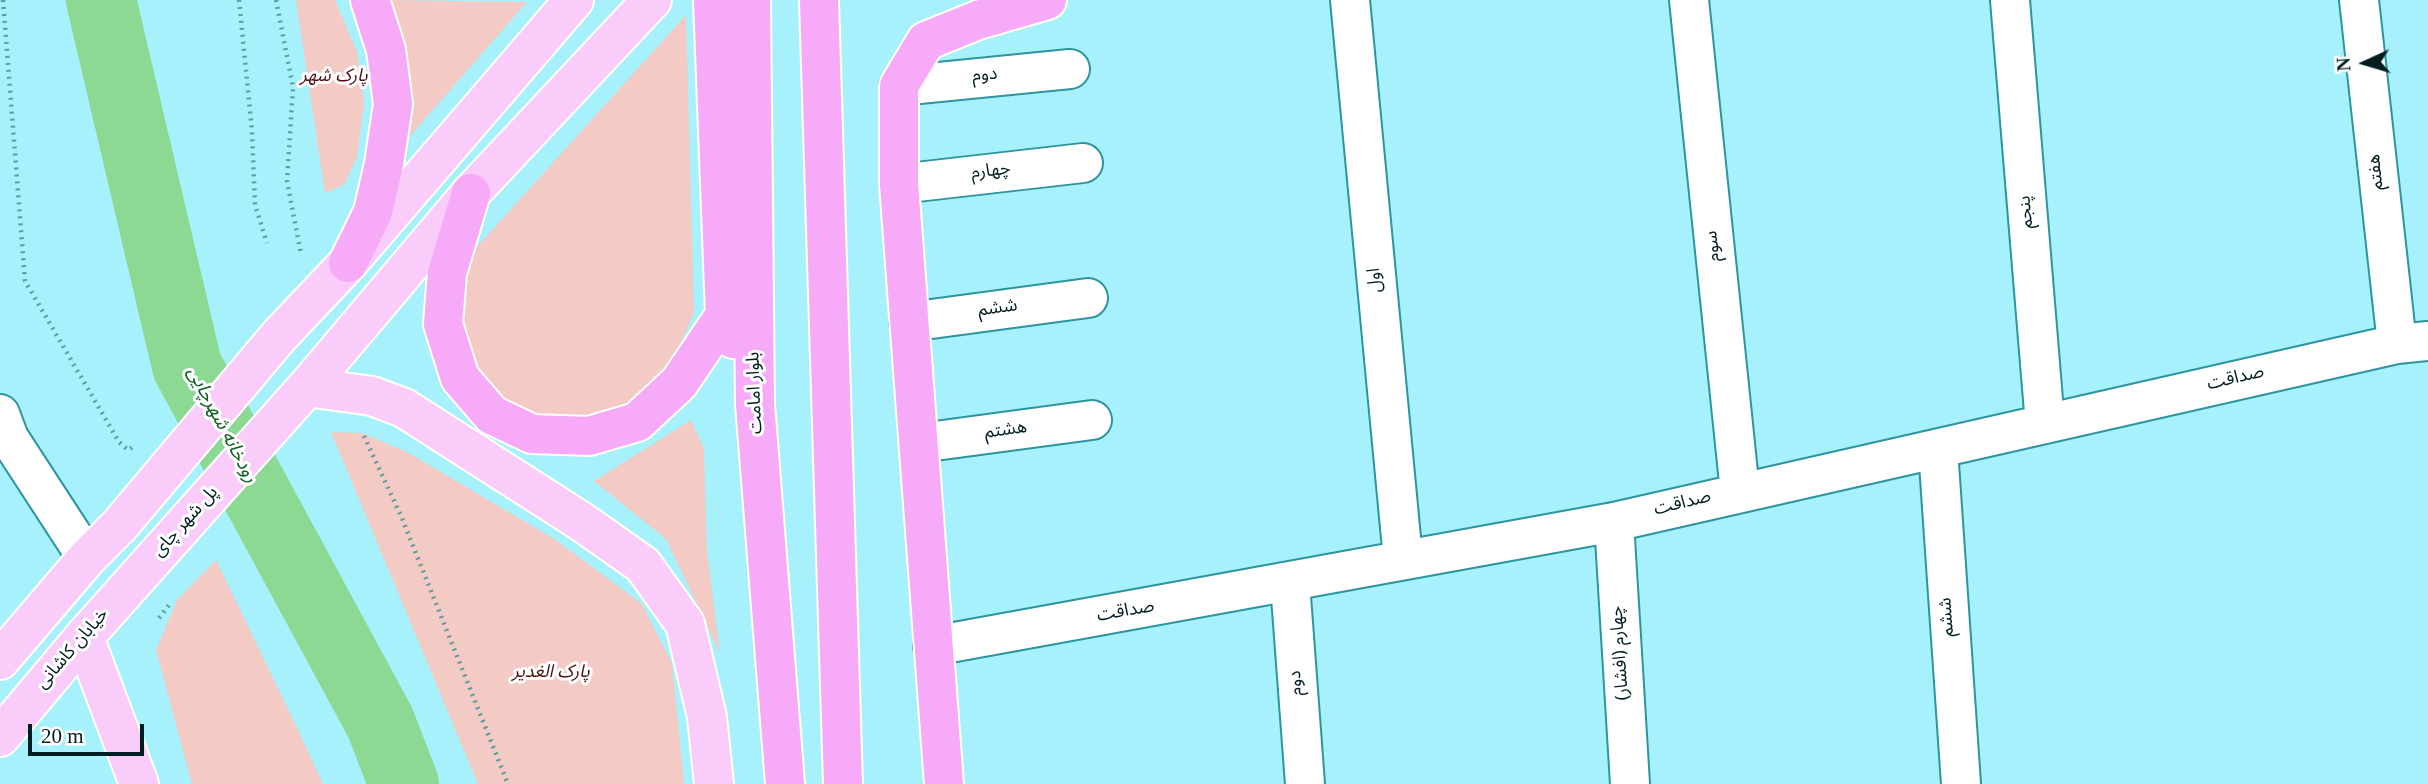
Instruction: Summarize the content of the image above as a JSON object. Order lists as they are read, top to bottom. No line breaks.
{"streets":{"highway":["بلوار امامت"],"main road":["پل شهر چای","خیابان کاشانی"],"street":["دوم","هفتم","چهارم","پنجم","سوم","اول","ششم","صداقت","هشتم","چهارم (افشار)"]},"crossings":[["دوم","صداقت"],["هفتم","صداقت"],["پنجم","صداقت"],["سوم","صداقت"],["اول","صداقت"],["ششم","صداقت"],["صداقت","چهارم (افشار)"],["پل شهر چای","خیابان کاشانی"]],"water":["رودخانه شهرچایی"],"parks":["پارک شهر","پارک الغدیر"],"scale_bar":"20 m","north":"left"}
